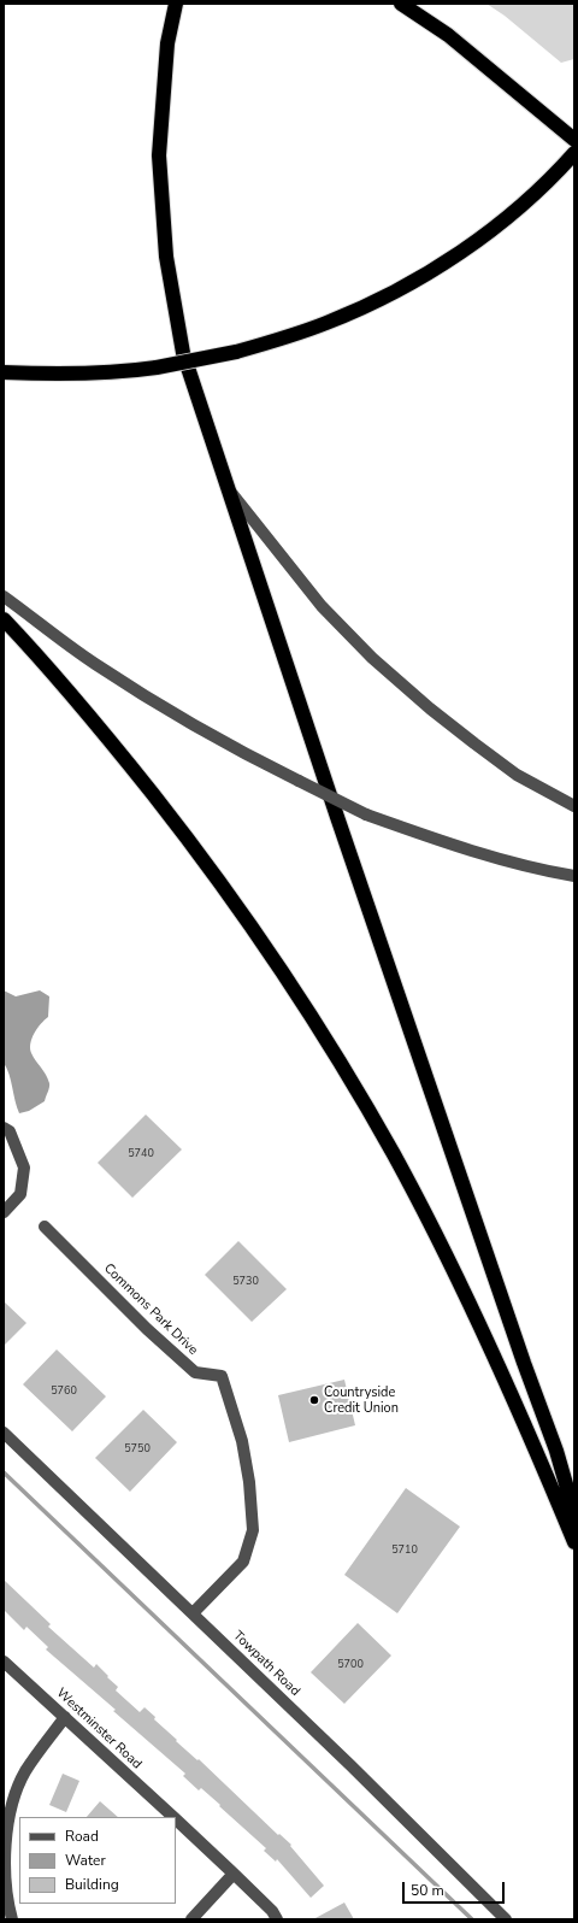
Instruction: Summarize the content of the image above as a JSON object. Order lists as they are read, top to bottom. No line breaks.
{"streets":{"street":["Commons Park Drive","Towpath Road","Westminster Road"]},"crossings":[["Commons Park Drive","Towpath Road"]],"places":["Countryside Credit Union"],"house_numbers":["5740","5730","5760","5750","5710","5700"],"legend":["Road","Water","Building"],"scale_bar":"50 m"}
